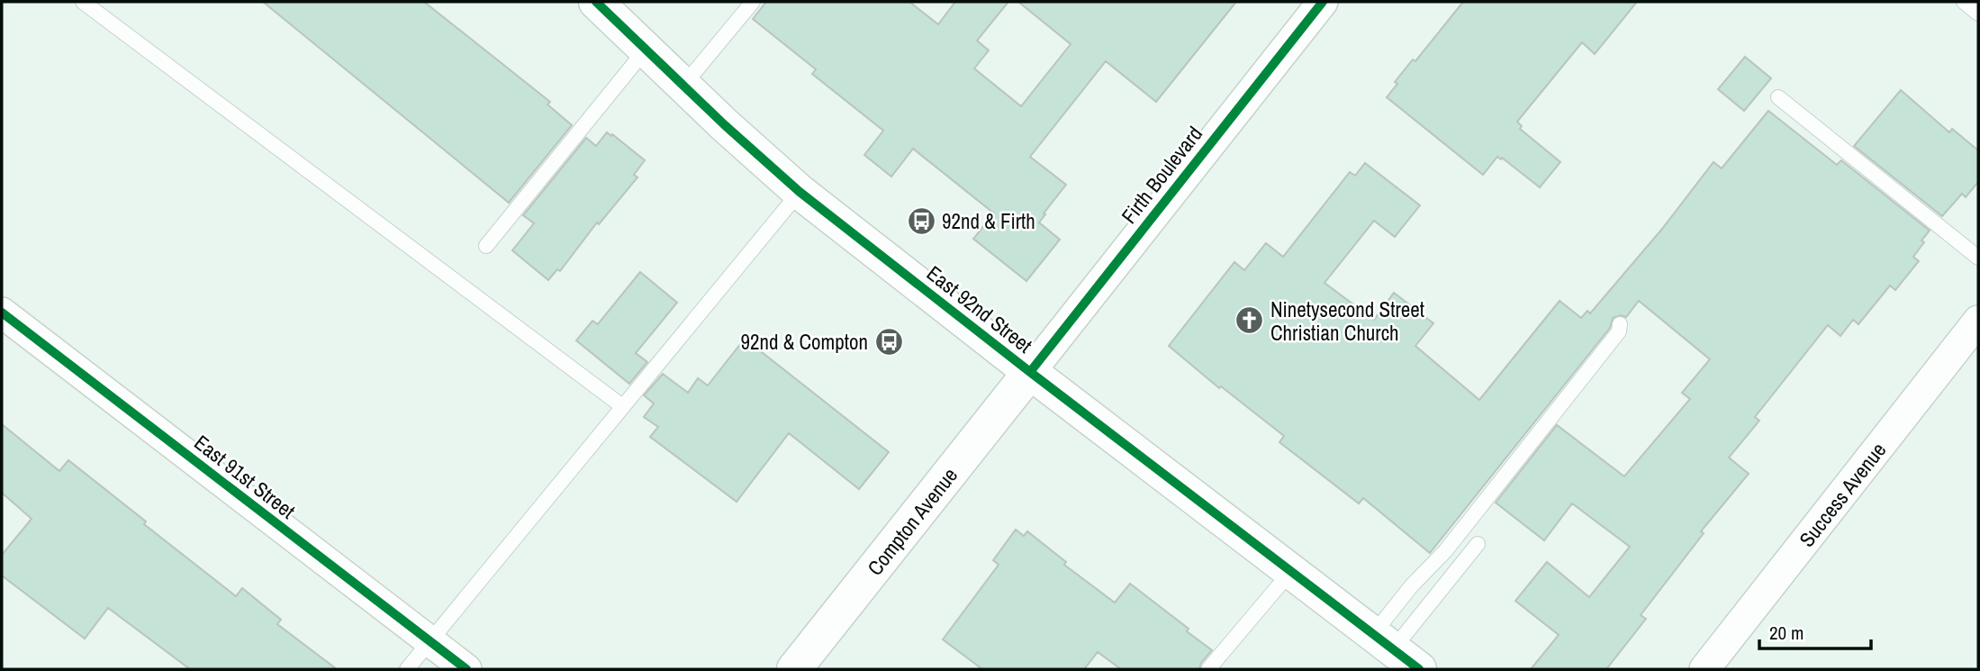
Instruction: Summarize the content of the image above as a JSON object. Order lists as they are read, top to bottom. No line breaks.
{"streets":{"street":["Firth Boulevard","East 92nd Street","East 91st Street","Success Avenue","Compton Avenue"]},"crossings":[["Firth Boulevard","East 92nd Street"],["Firth Boulevard","Compton Avenue"],["East 92nd Street","Compton Avenue"]],"places":{"bus stop":["92nd & Firth","92nd & Compton"],"church":["Ninetysecond Street Christian Church"]},"scale_bar":"20 m"}
